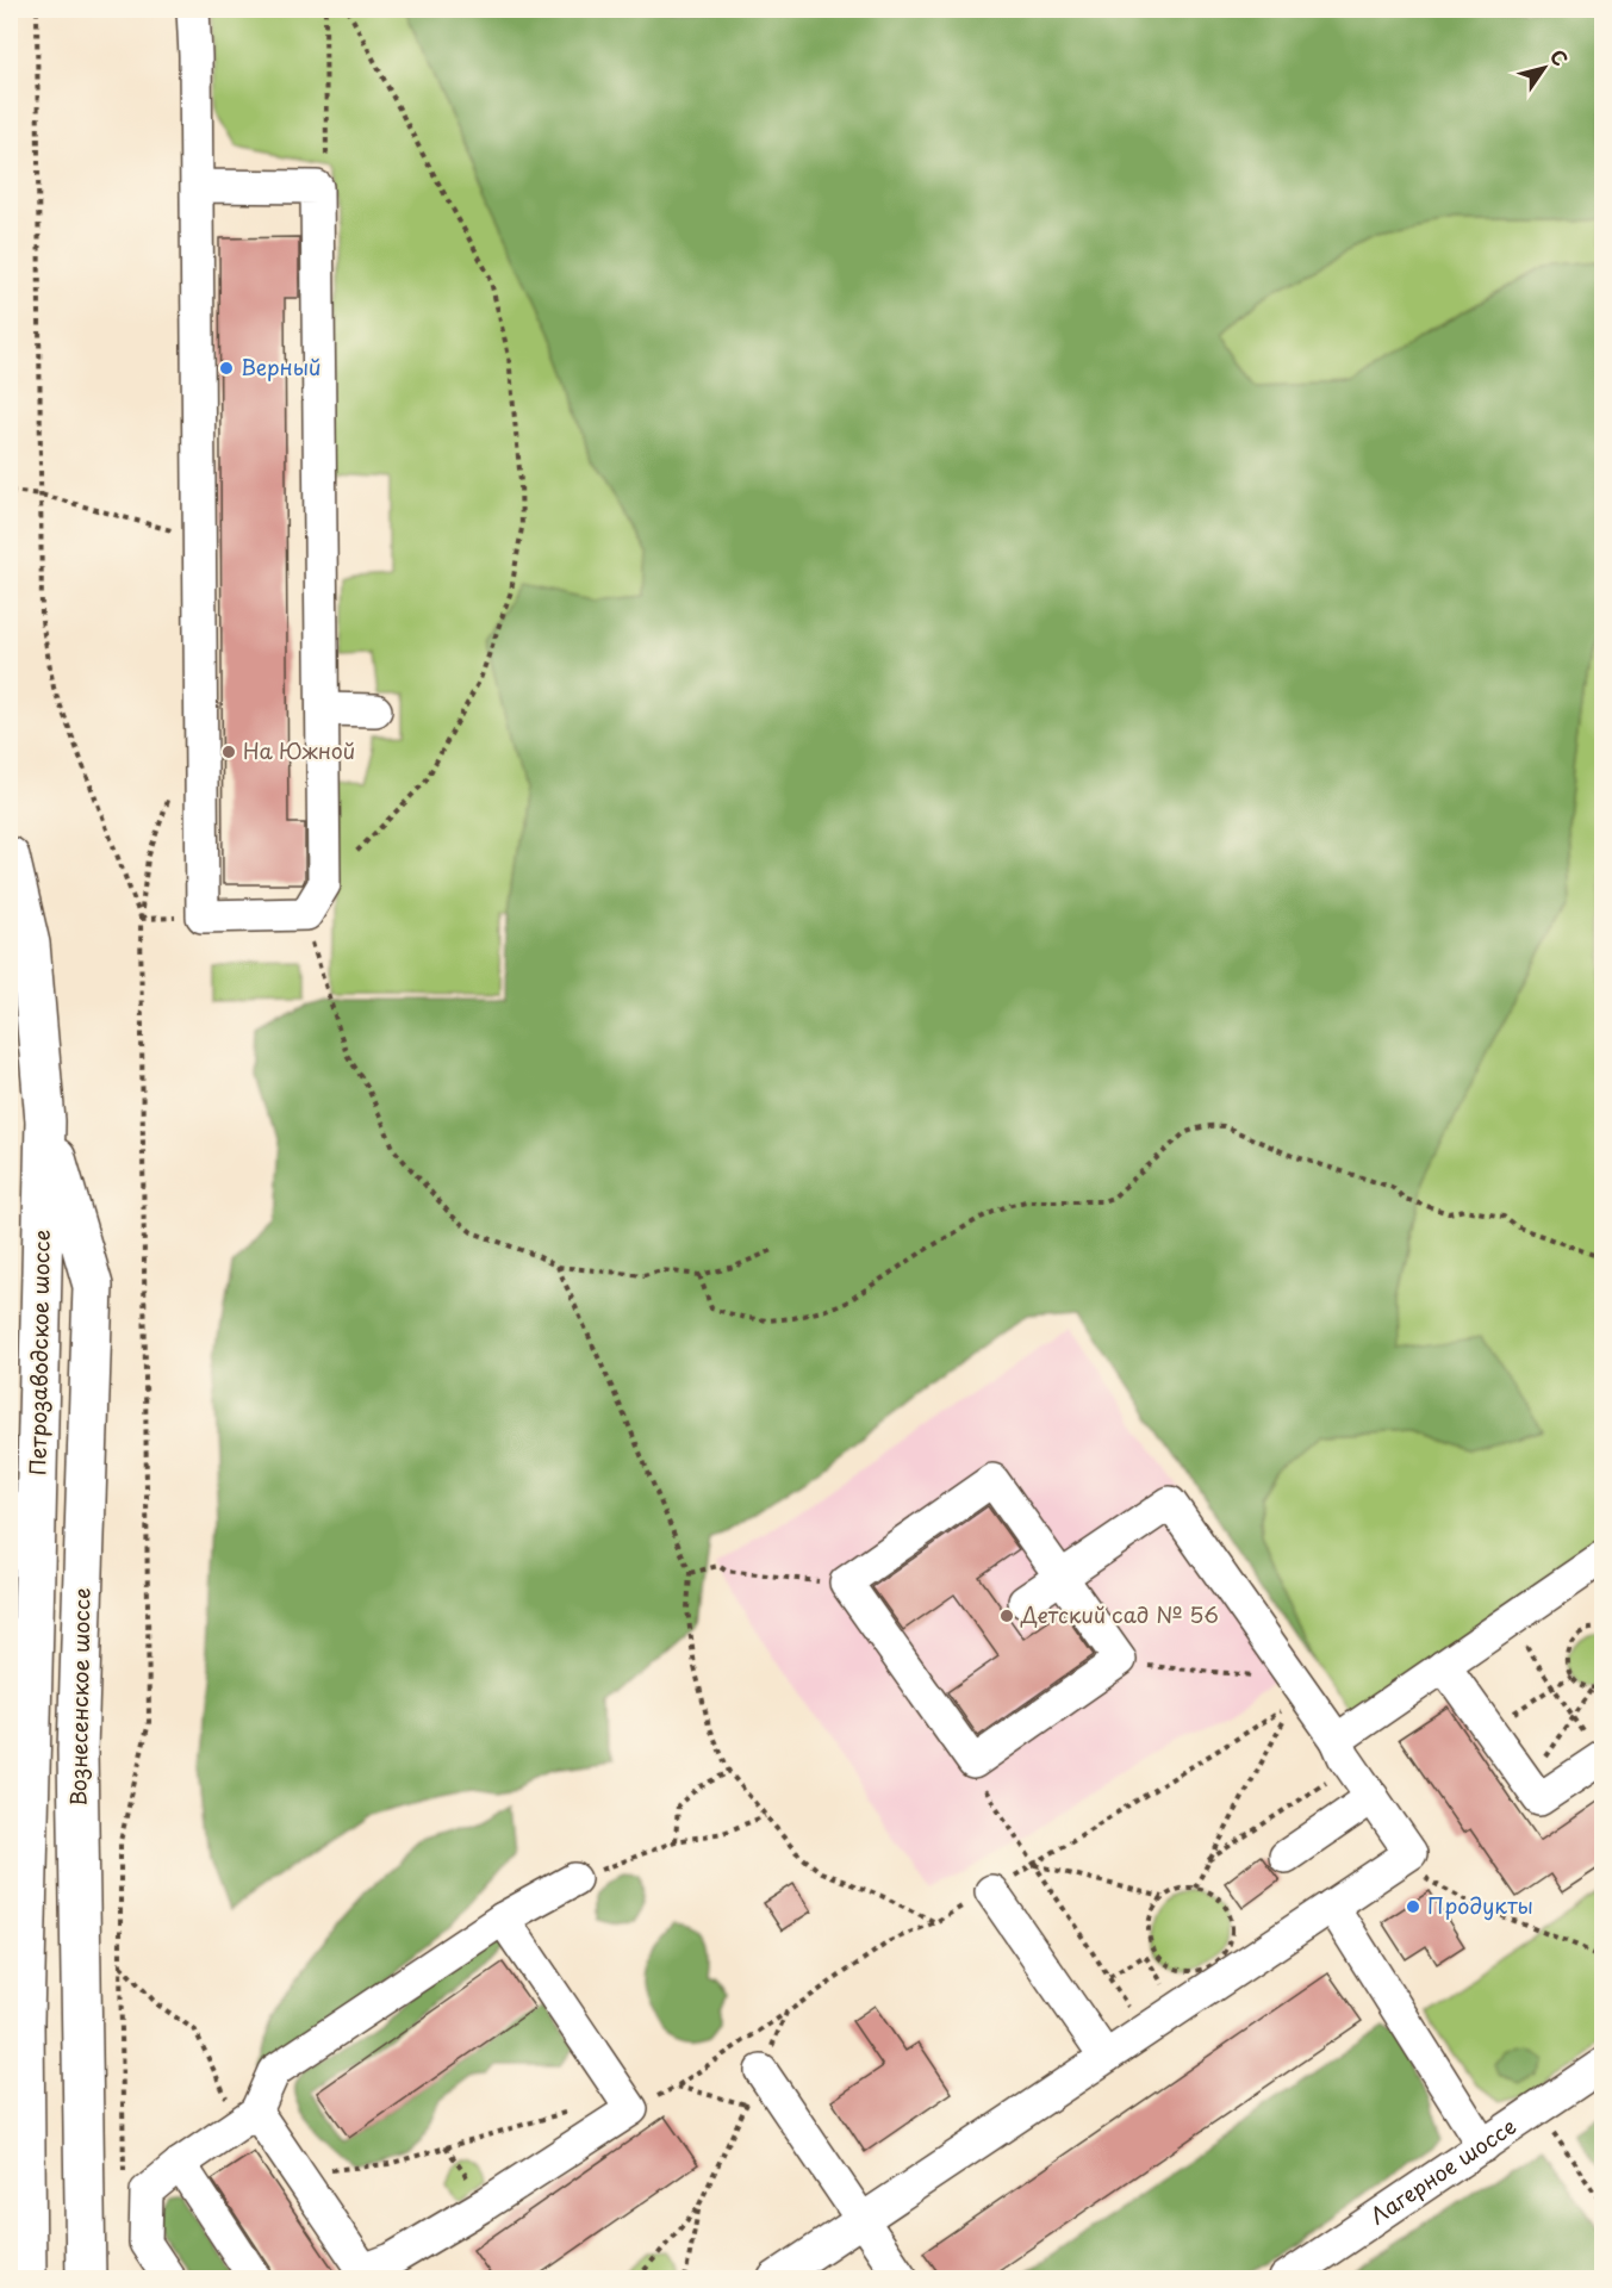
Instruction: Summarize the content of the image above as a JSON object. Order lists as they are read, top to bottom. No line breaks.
{"streets":{"main road":["Петрозаводское шоссе","Вознесенское шоссе"],"street":["Лагерное шоссе"]},"crossings":[["Петрозаводское шоссе","Вознесенское шоссе"]],"places":["Верный","На Южной","Детский сад № 56","Продукты"],"north":"top right"}
